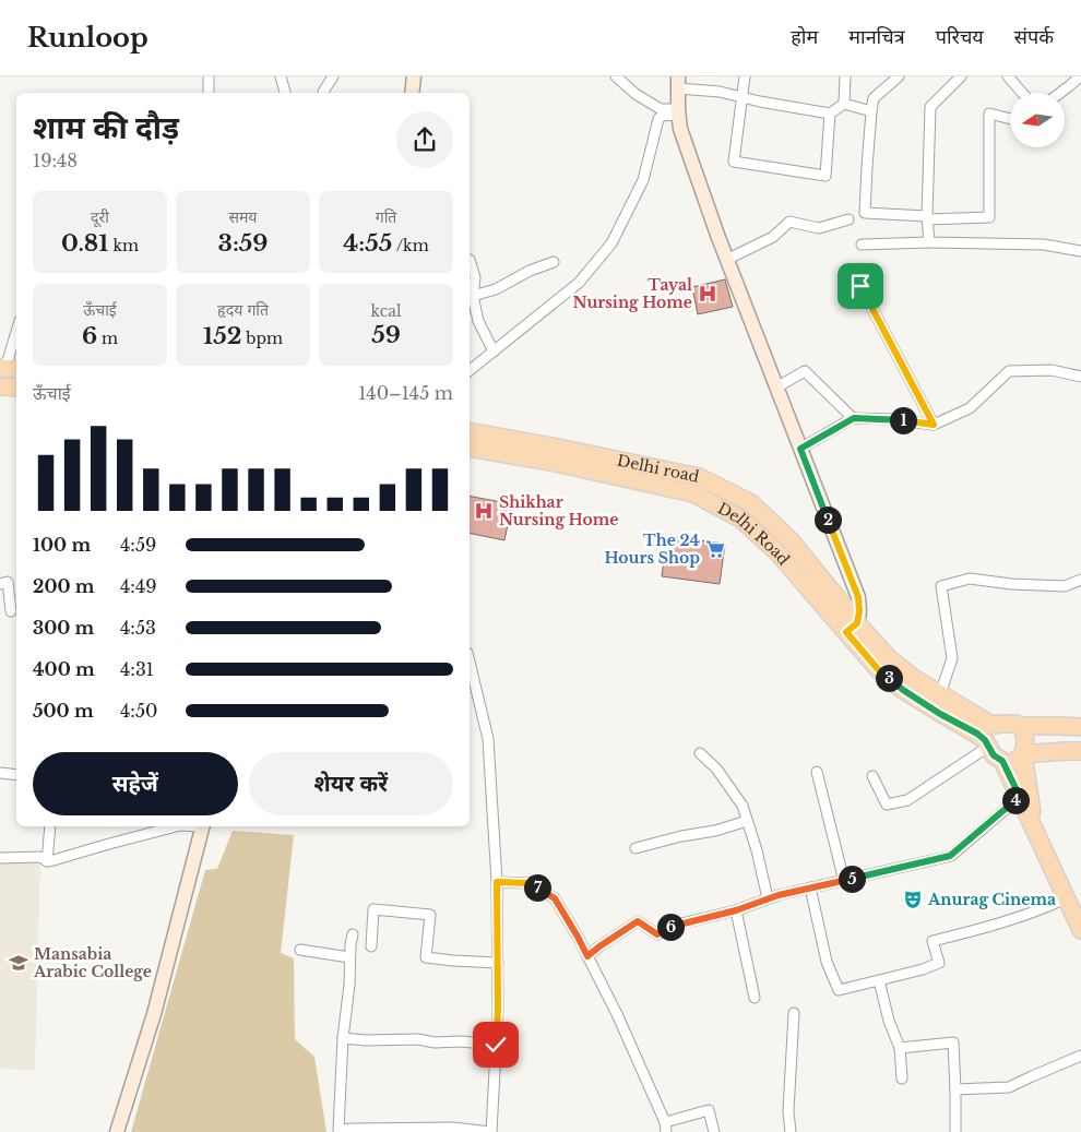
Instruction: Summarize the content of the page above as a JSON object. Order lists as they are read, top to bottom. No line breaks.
{"streets":{"main road":["Delhi road","Delhi Road"]},"crossings":[["Delhi road","Delhi Road"]],"places":{"hospital":["Tayal Nursing Home","Shikhar Nursing Home"],"supermarket":["The 24 Hours Shop"],"theatre":["Anurag Cinema"],"school or university":["Mansabia Arabic College"]},"north":"left","page":{"header":"Runloop","nav":["होम","मानचित्र","परिचय","संपर्क"],"heading":["शाम की दौड़","19:48"],"stats":[["दूरी","0.81 km"],["समय","3:59"],["गति","4:55 /km"],["ऊँचाई","6 m"],["हृदय गति","152 bpm"],["kcal","59"]],"chart":["ऊँचाई","140–145 m"],"pins":["1","2","3","4","5","7","6"],"list":[{"name":"100 m","note":"4:59"},{"name":"200 m","note":"4:49"},{"name":"300 m","note":"4:53"},{"name":"400 m","note":"4:31"},{"name":"500 m","note":"4:50"}],"buttons":["सहेजें","शेयर करें"]}}
